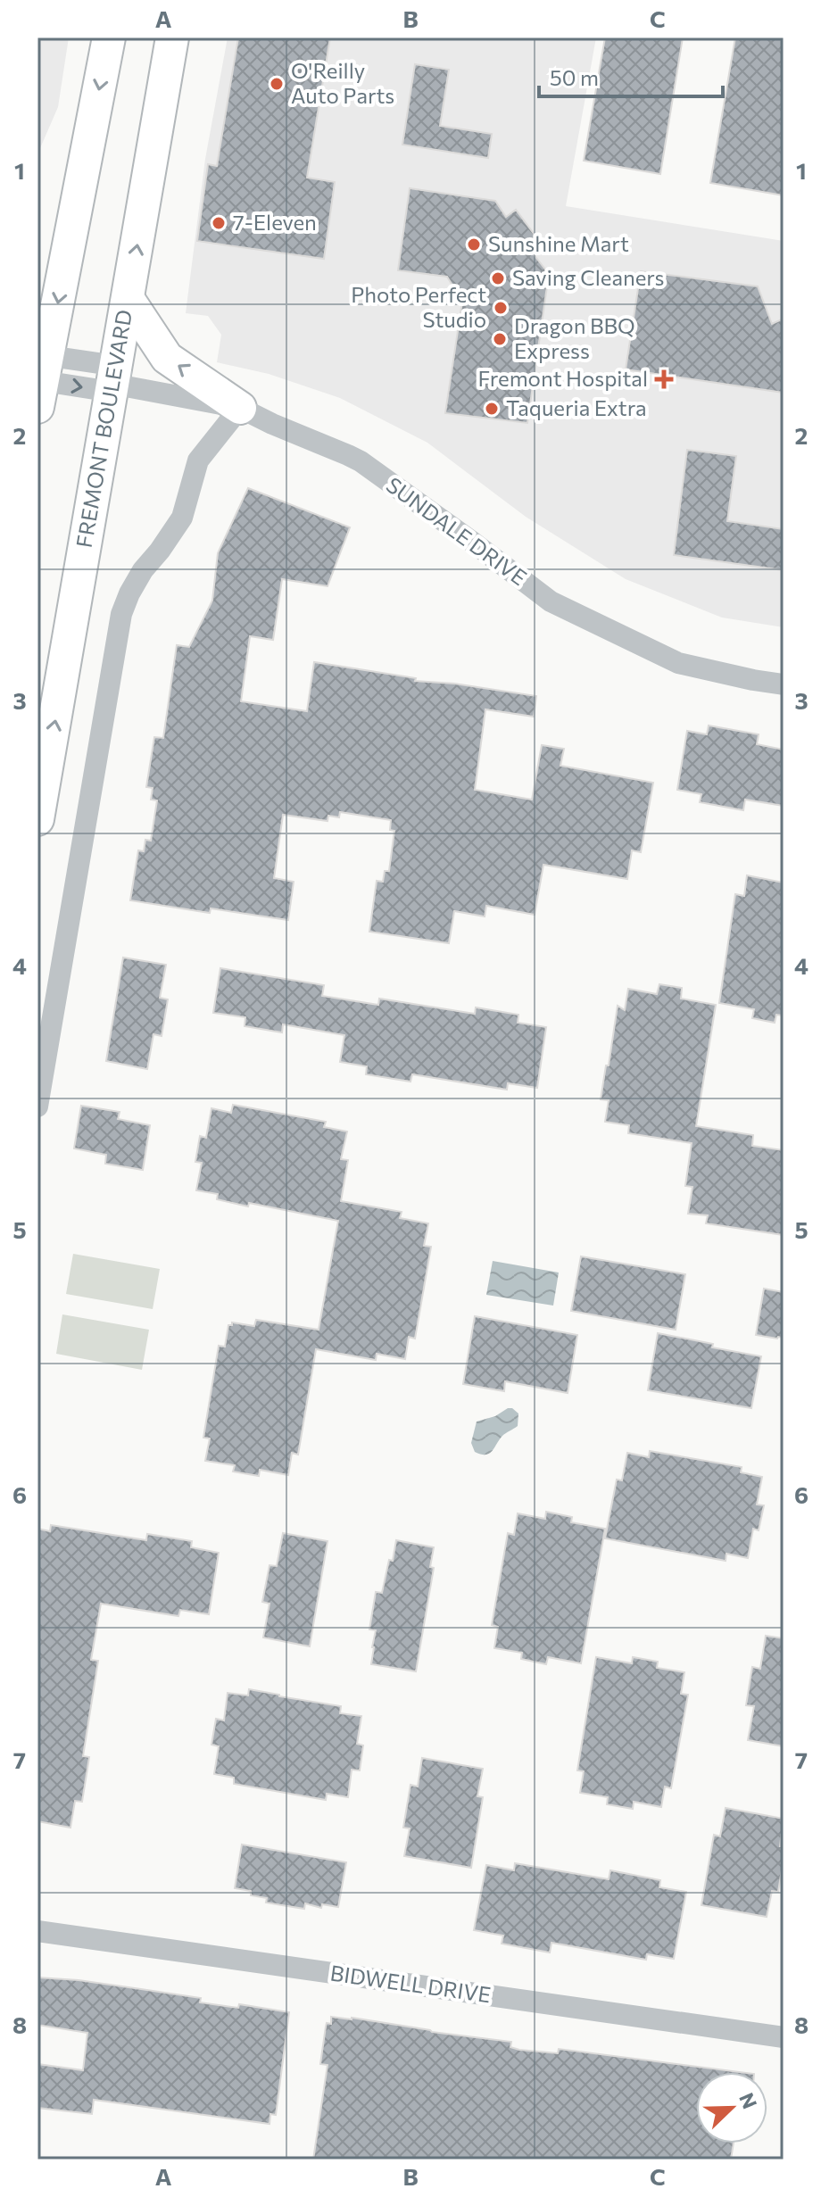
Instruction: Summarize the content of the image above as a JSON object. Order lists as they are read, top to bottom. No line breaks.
{"streets":{"main road":["FREMONT BOULEVARD"],"street":["SUNDALE DRIVE","BIDWELL DRIVE"]},"crossings":[["FREMONT BOULEVARD","SUNDALE DRIVE"]],"places":{"other":["O'Reilly Auto Parts","7-Eleven","Sunshine Mart","Saving Cleaners","Photo Perfect Studio","Dragon BBQ Express","Taqueria Extra"],"health":["Fremont Hospital"]},"scale_bar":"50 m","north":"top right","grid":{"columns":["A","B","C"],"rows":["1","2","3","4","5","6","7","8"]}}
